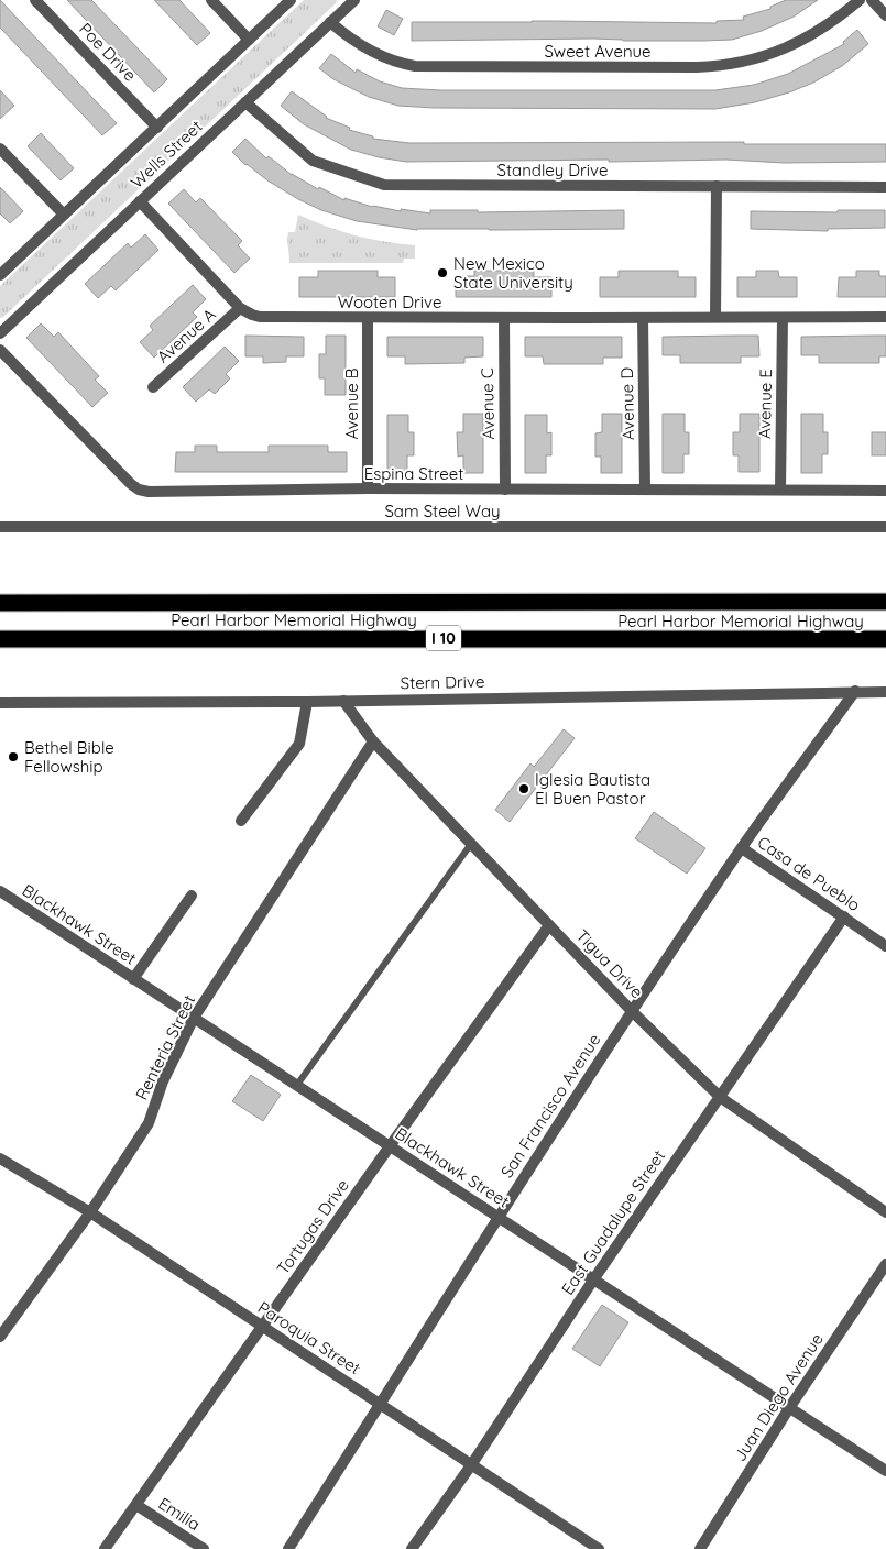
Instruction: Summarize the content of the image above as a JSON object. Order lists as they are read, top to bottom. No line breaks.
{"streets":{"highway":["Pearl Harbor Memorial Highway","I 10"],"street":["Sweet Avenue","Poe Drive","Wells Street","Standley Drive","Wooten Drive","Avenue A","Avenue B","Avenue C","Avenue D","Avenue E","Espina Street","Sam Steel Way","Stern Drive","Casa de Pueblo","Blackhawk Street","Tigua Drive","Renteria Street","San Francisco Avenue","East Guadalupe Street","Tortugas Drive","Paroquia Street","Juan Diego Avenue","Emilia"]},"crossings":[["Sweet Avenue","Wells Street"],["Poe Drive","Wells Street"],["Wells Street","Standley Drive"],["Wells Street","Wooten Drive"],["Wooten Drive","Avenue A"],["Wooten Drive","Avenue B"],["Wooten Drive","Avenue C"],["Wooten Drive","Avenue D"],["Wooten Drive","Avenue E"],["Avenue B","Espina Street"],["Avenue C","Espina Street"],["Avenue D","Espina Street"],["Avenue E","Espina Street"],["Stern Drive","Tigua Drive"],["Stern Drive","San Francisco Avenue"],["Casa de Pueblo","San Francisco Avenue"],["Casa de Pueblo","East Guadalupe Street"],["Blackhawk Street","Renteria Street"],["Blackhawk Street","San Francisco Avenue"],["Blackhawk Street","East Guadalupe Street"],["Blackhawk Street","Tortugas Drive"],["Blackhawk Street","Juan Diego Avenue"],["Tigua Drive","Renteria Street"],["Tigua Drive","San Francisco Avenue"],["Tigua Drive","East Guadalupe Street"],["Tigua Drive","Tortugas Drive"],["Renteria Street","Paroquia Street"],["San Francisco Avenue","Paroquia Street"],["East Guadalupe Street","Paroquia Street"],["Tortugas Drive","Paroquia Street"],["Tortugas Drive","Emilia"]],"places":["New Mexico State University","Bethel Bible Fellowship","Iglesia Bautista El Buen Pastor"]}
